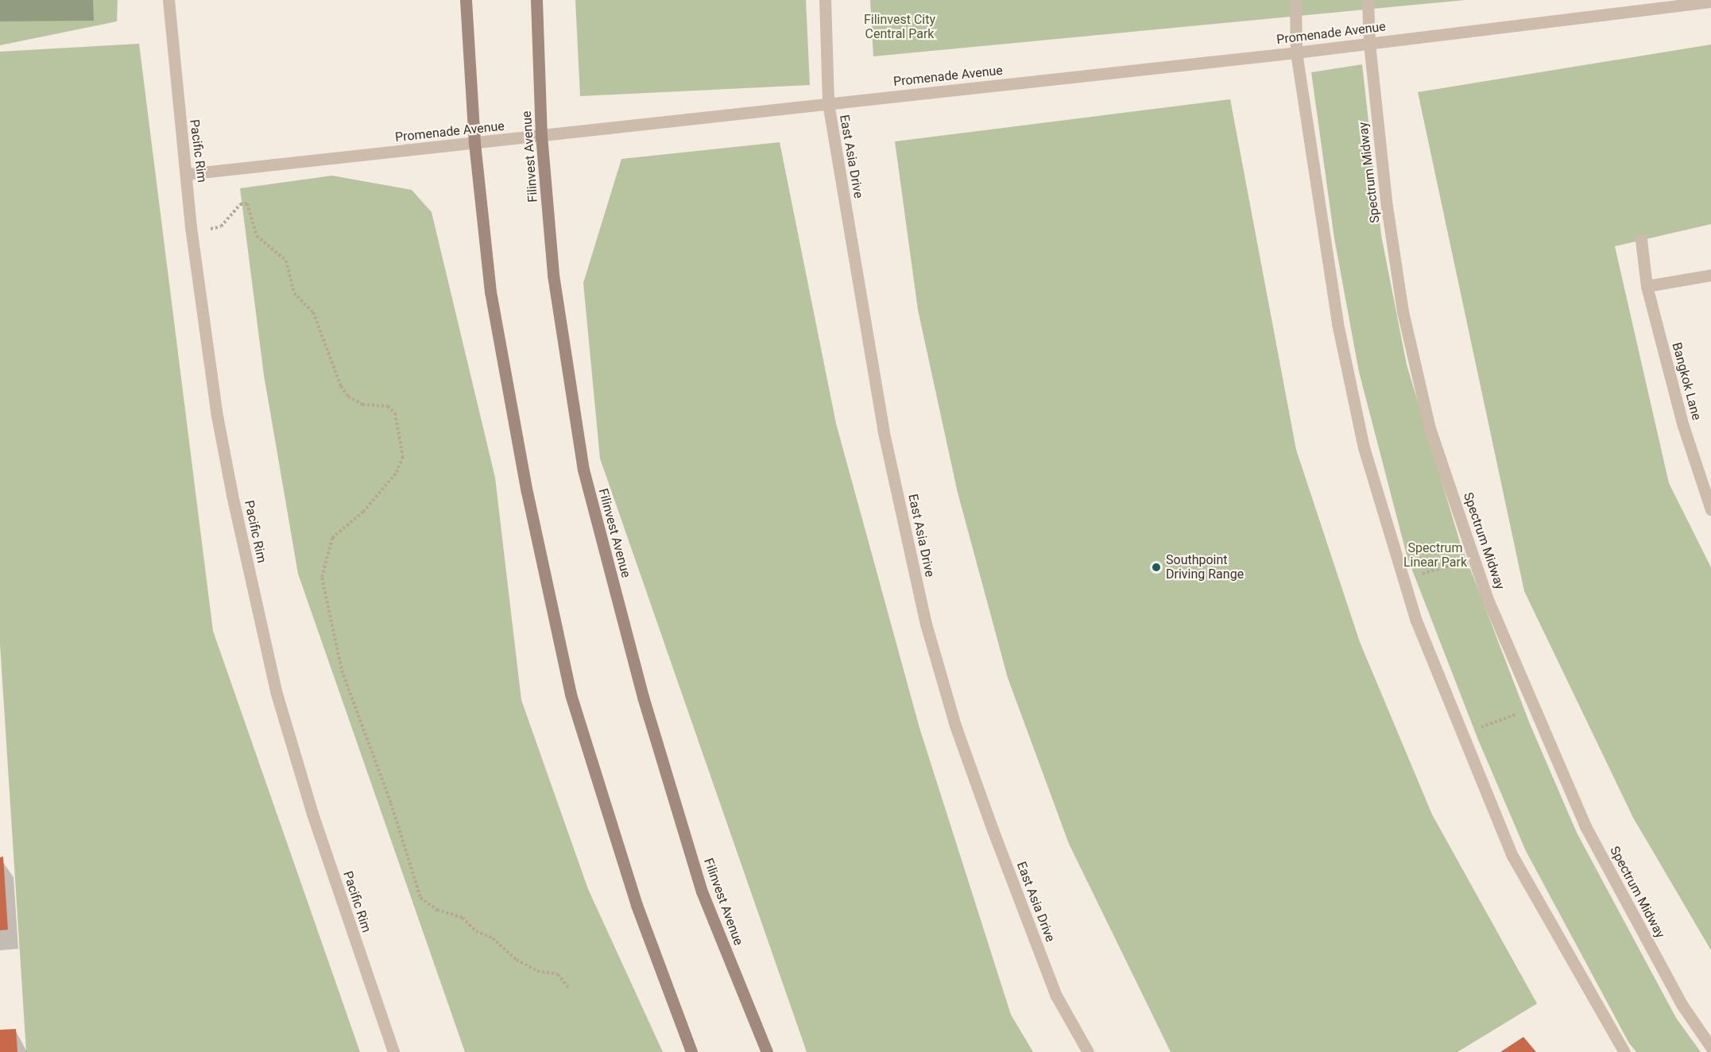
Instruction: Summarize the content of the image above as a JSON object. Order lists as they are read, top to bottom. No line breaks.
{"streets":{"main road":["Filinvest Avenue"],"street":["Promenade Avenue","Pacific Rim","East Asia Drive","Spectrum Midway","Bangkok Lane"]},"crossings":[["Promenade Avenue","Pacific Rim"],["Promenade Avenue","Filinvest Avenue"],["Promenade Avenue","East Asia Drive"],["Promenade Avenue","Spectrum Midway"]],"parks":["Filinvest City Central Park","Spectrum Linear Park"],"places":["Southpoint Driving Range"]}
